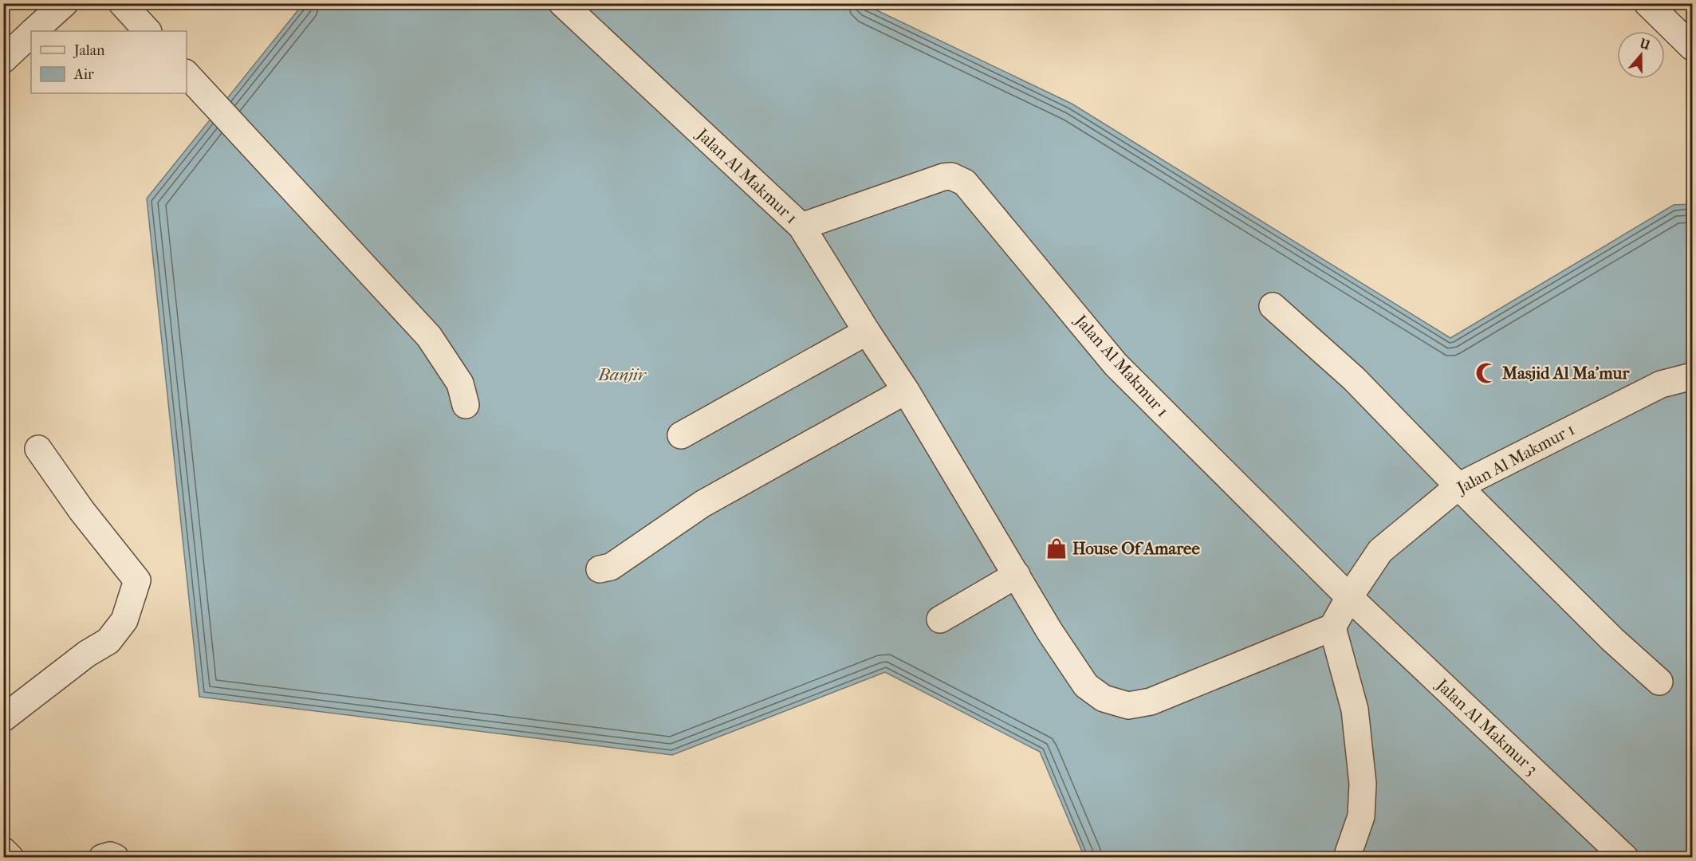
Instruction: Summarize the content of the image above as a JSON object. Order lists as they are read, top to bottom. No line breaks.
{"streets":{"street":["Jalan Al Makmur 1","Jalan Al Makmur 3"]},"crossings":[["Jalan Al Makmur 1","Jalan Al Makmur 3"]],"water":["Banjir"],"places":{"mosque":["Masjid Al Ma'mur"],"shop":["House Of Amaree"]},"legend":["Jalan","Air"],"north":"top"}
